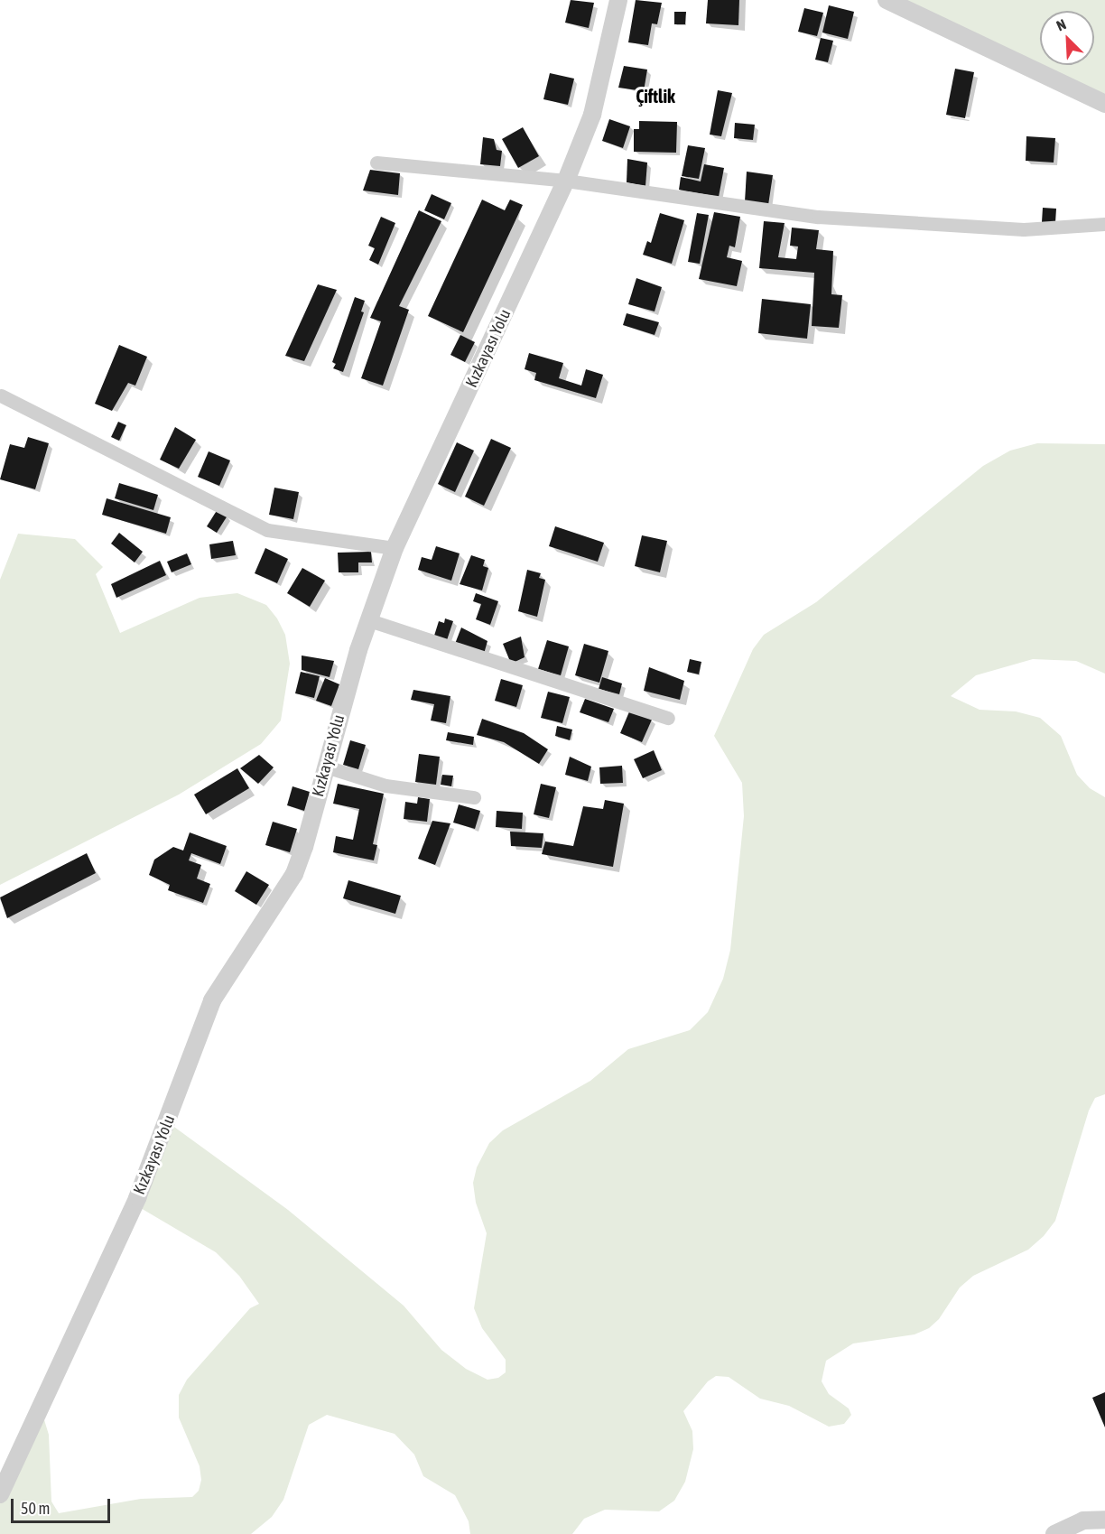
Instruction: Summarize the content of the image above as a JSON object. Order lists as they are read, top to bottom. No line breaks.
{"streets":{"street":["Kızkayası Yolu"]},"districts":["Çiftlik"],"scale_bar":"50 m","north":"top left"}
